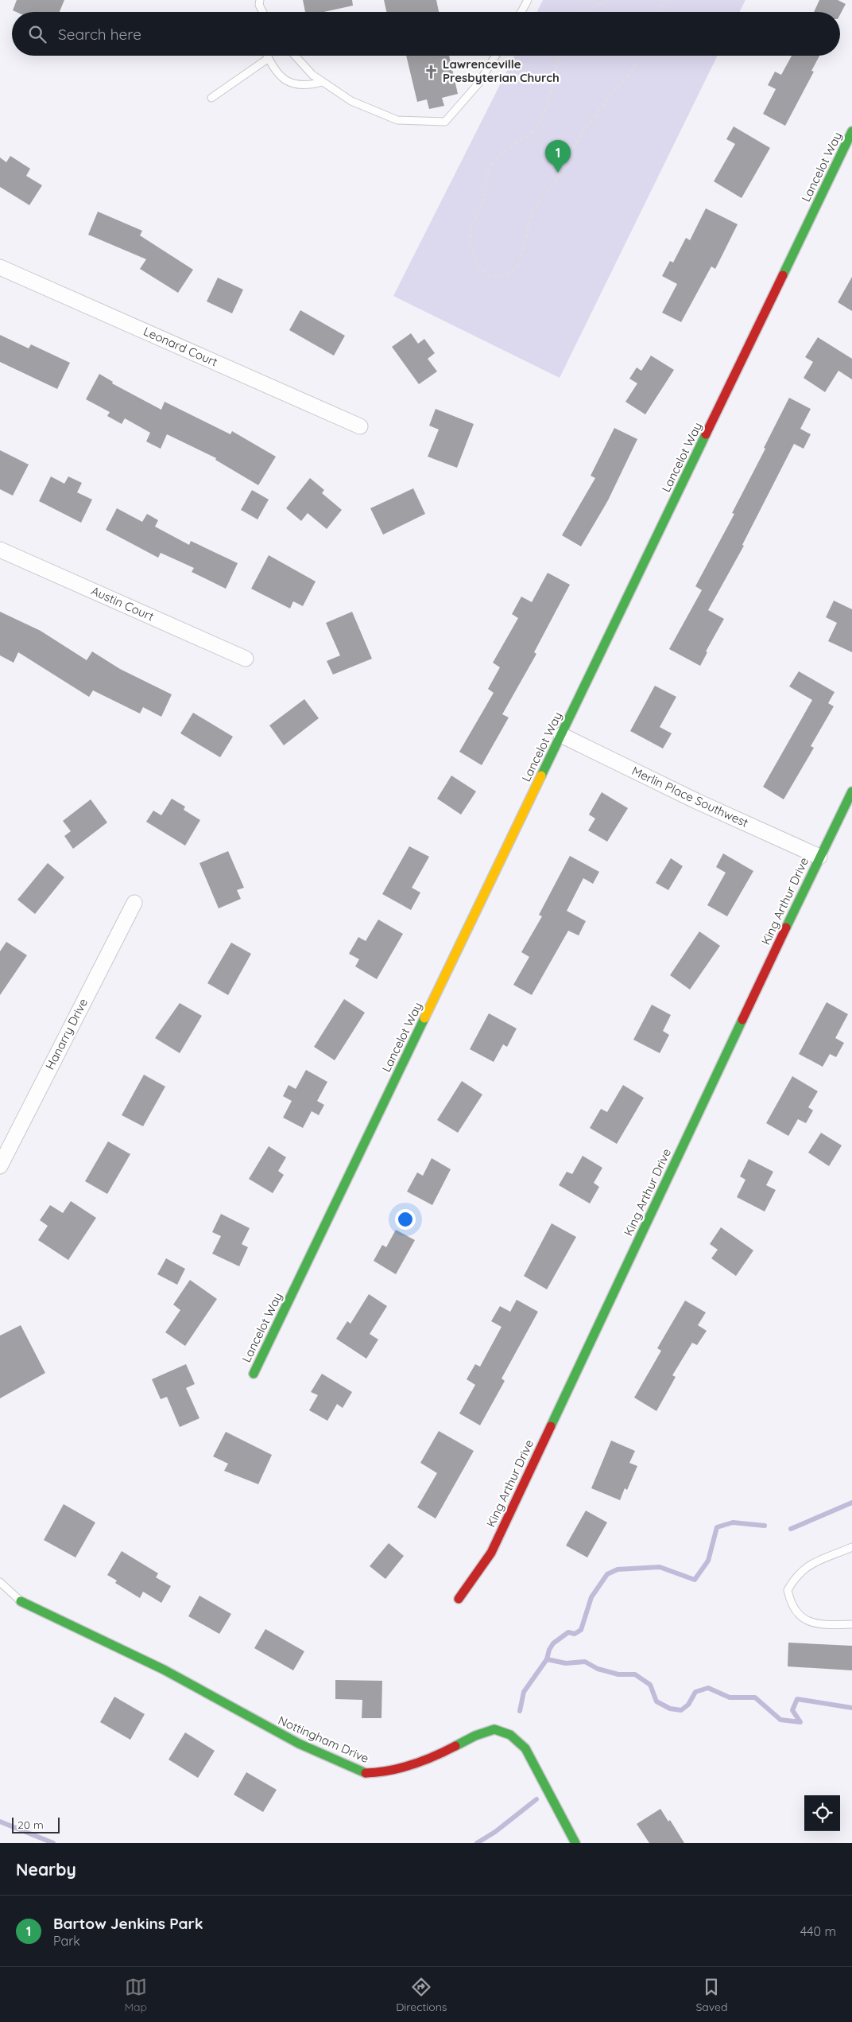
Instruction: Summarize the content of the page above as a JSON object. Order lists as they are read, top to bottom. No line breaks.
{"streets":{"street":["Lancelot Way","Leonard Court","Austin Court","Merlin Place Southwest","King Arthur Drive","Hanarry Drive","Nottingham Drive"]},"crossings":[["Lancelot Way","Merlin Place Southwest"],["Merlin Place Southwest","King Arthur Drive"]],"places":{"church":["Lawrenceville Presbyterian Church"]},"scale_bar":"20 m","page":{"search":"Search here","pins":"1","scale":"20 m","heading":"Nearby","list":[{"mark":"1","name":"Bartow Jenkins Park","note":"Park","value":"440 m"}],"nav":["Map","Directions","Saved"]}}
